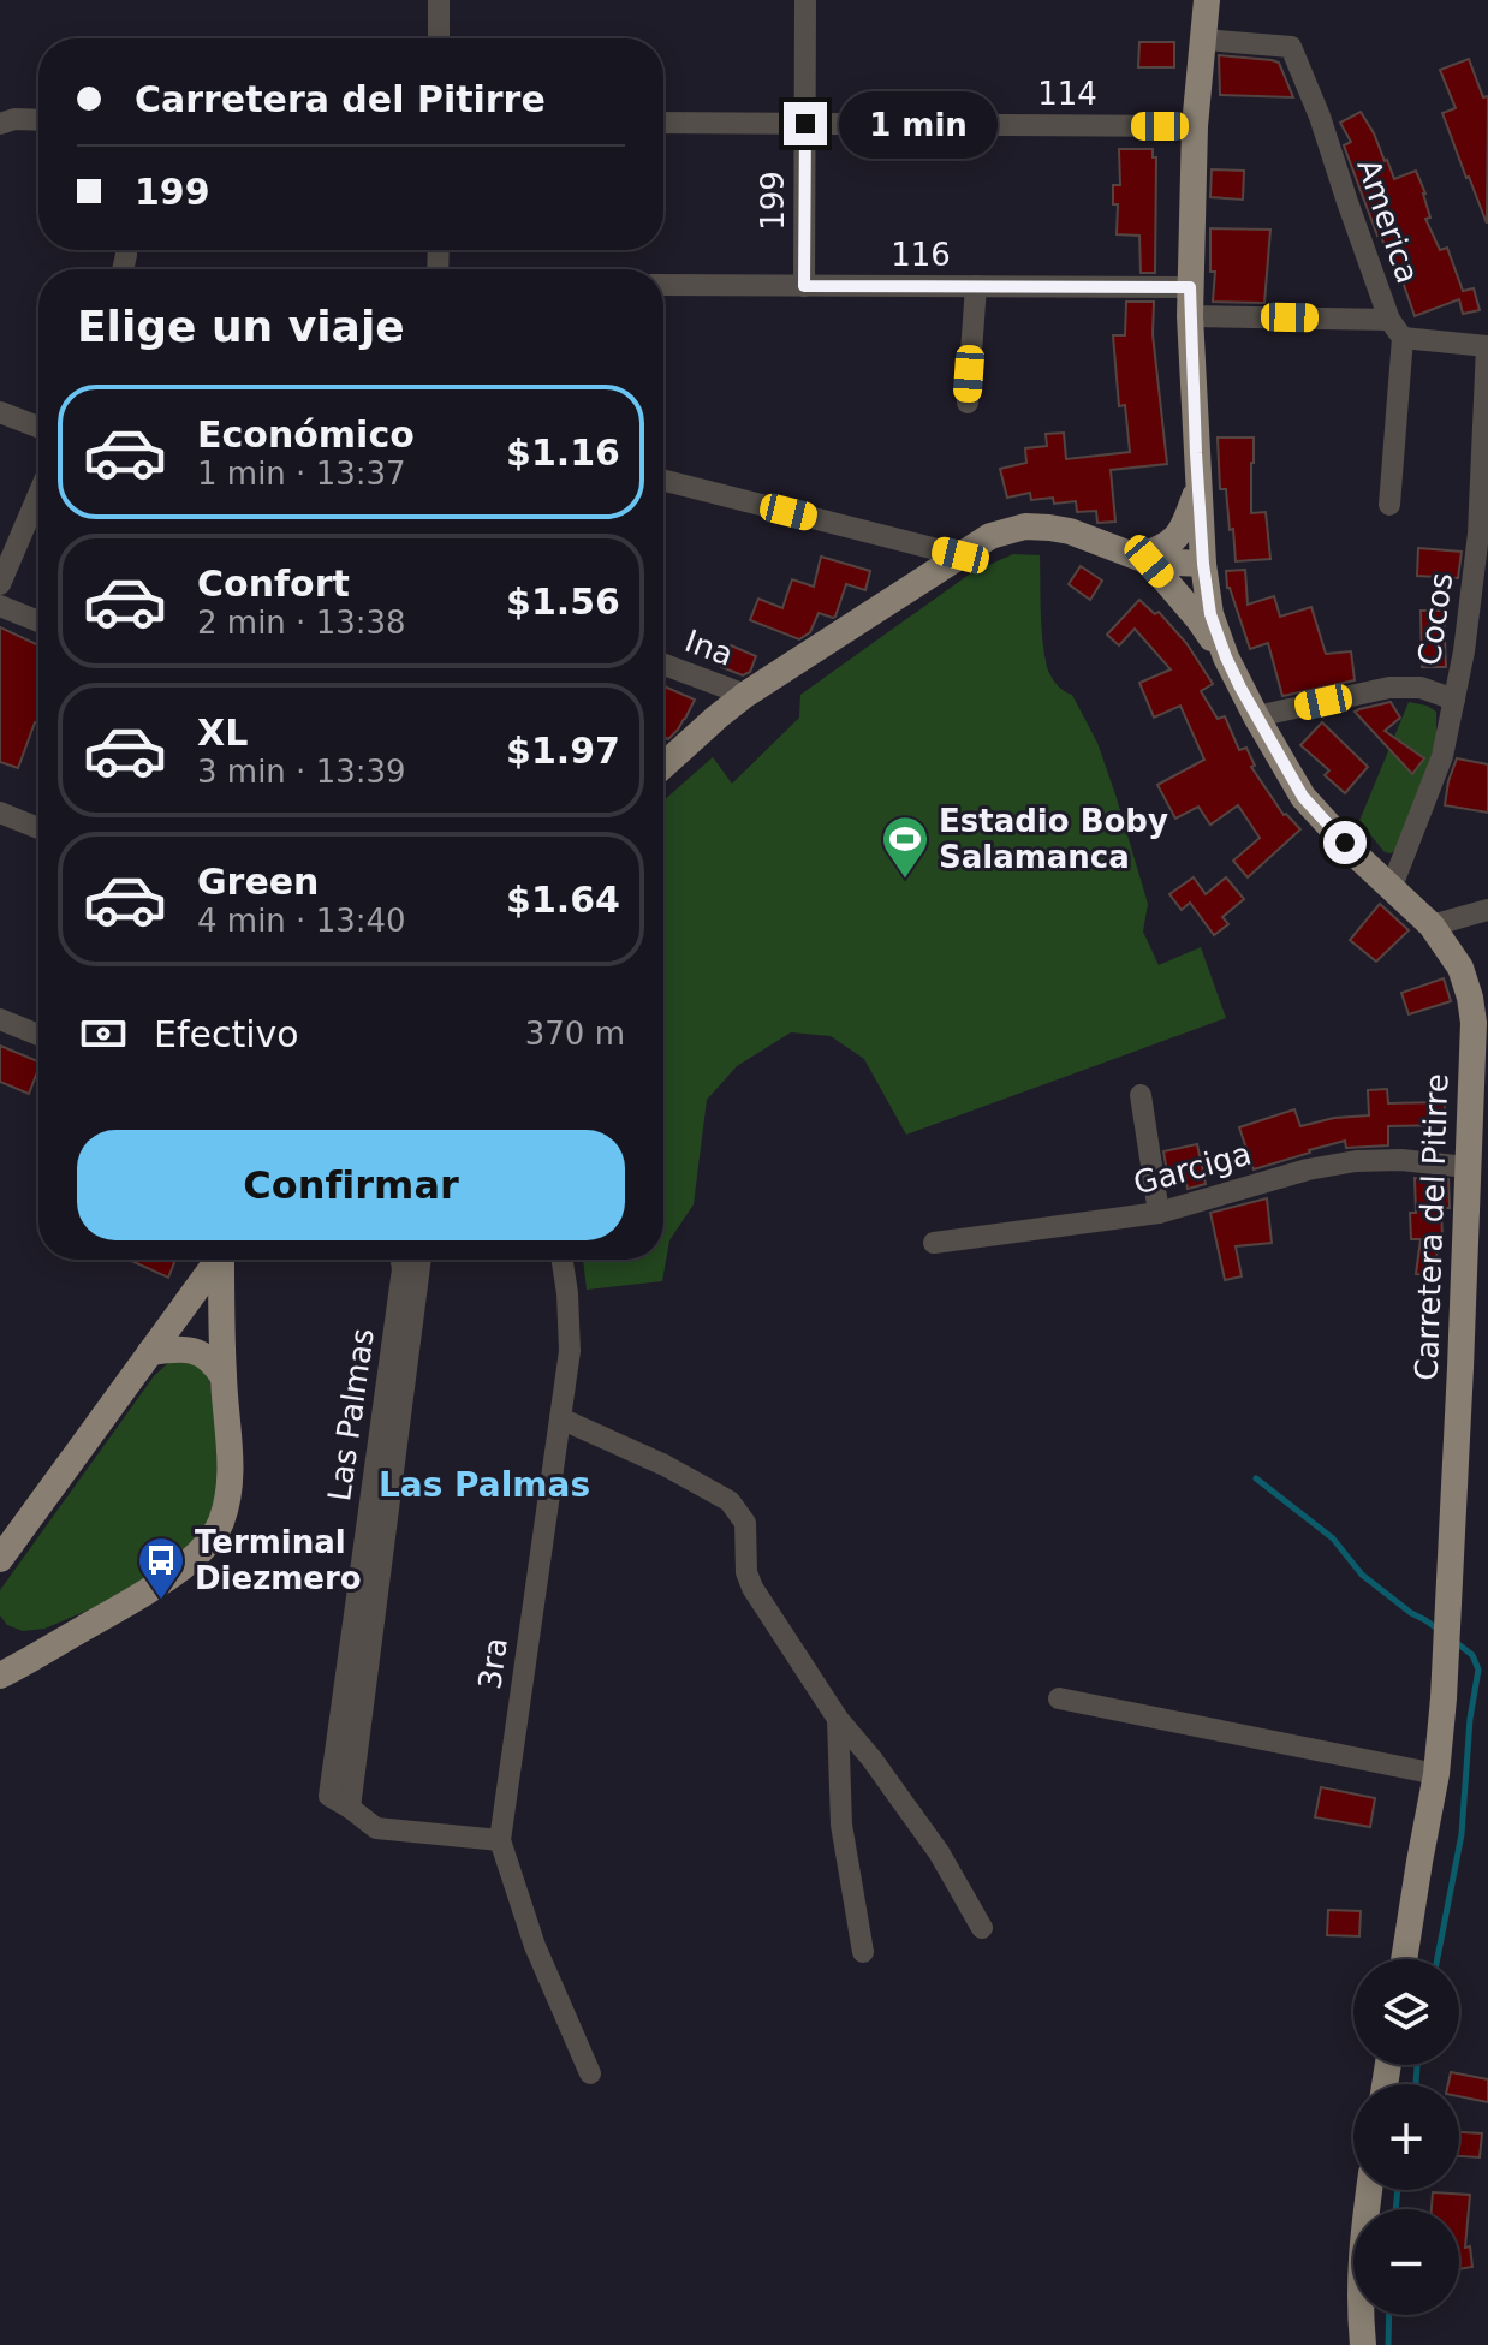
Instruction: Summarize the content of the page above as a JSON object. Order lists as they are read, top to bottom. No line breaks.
{"streets":{"main road":["Carretera del Pitirre"],"street":["114","199","America","116","Cocos","Ina","Garciga","Las Palmas","3ra"]},"crossings":[["114","199"],["114","Carretera del Pitirre"],["199","116"],["America","Carretera del Pitirre"],["116","Carretera del Pitirre"],["Cocos","Carretera del Pitirre"],["Garciga","Carretera del Pitirre"]],"districts":["Las Palmas"],"places":{"sports":["Estadio Boby Salamanca"],"bus stop":["Terminal Diezmero"]},"page":{"banner":["Carretera del Pitirre","199"],"bubble":"1 min","heading":"Elige un viaje","list":[{"name":"Económico","note":"1 min · 13:37","value":"$1.16"},{"name":"Confort","note":"2 min · 13:38","value":"$1.56"},{"name":"XL","note":"3 min · 13:39","value":"$1.97"},{"name":"Green","note":"4 min · 13:40","value":"$1.64"}],"pay":["Efectivo","370 m"],"buttons":"Confirmar","map_buttons":["+","−"]}}
